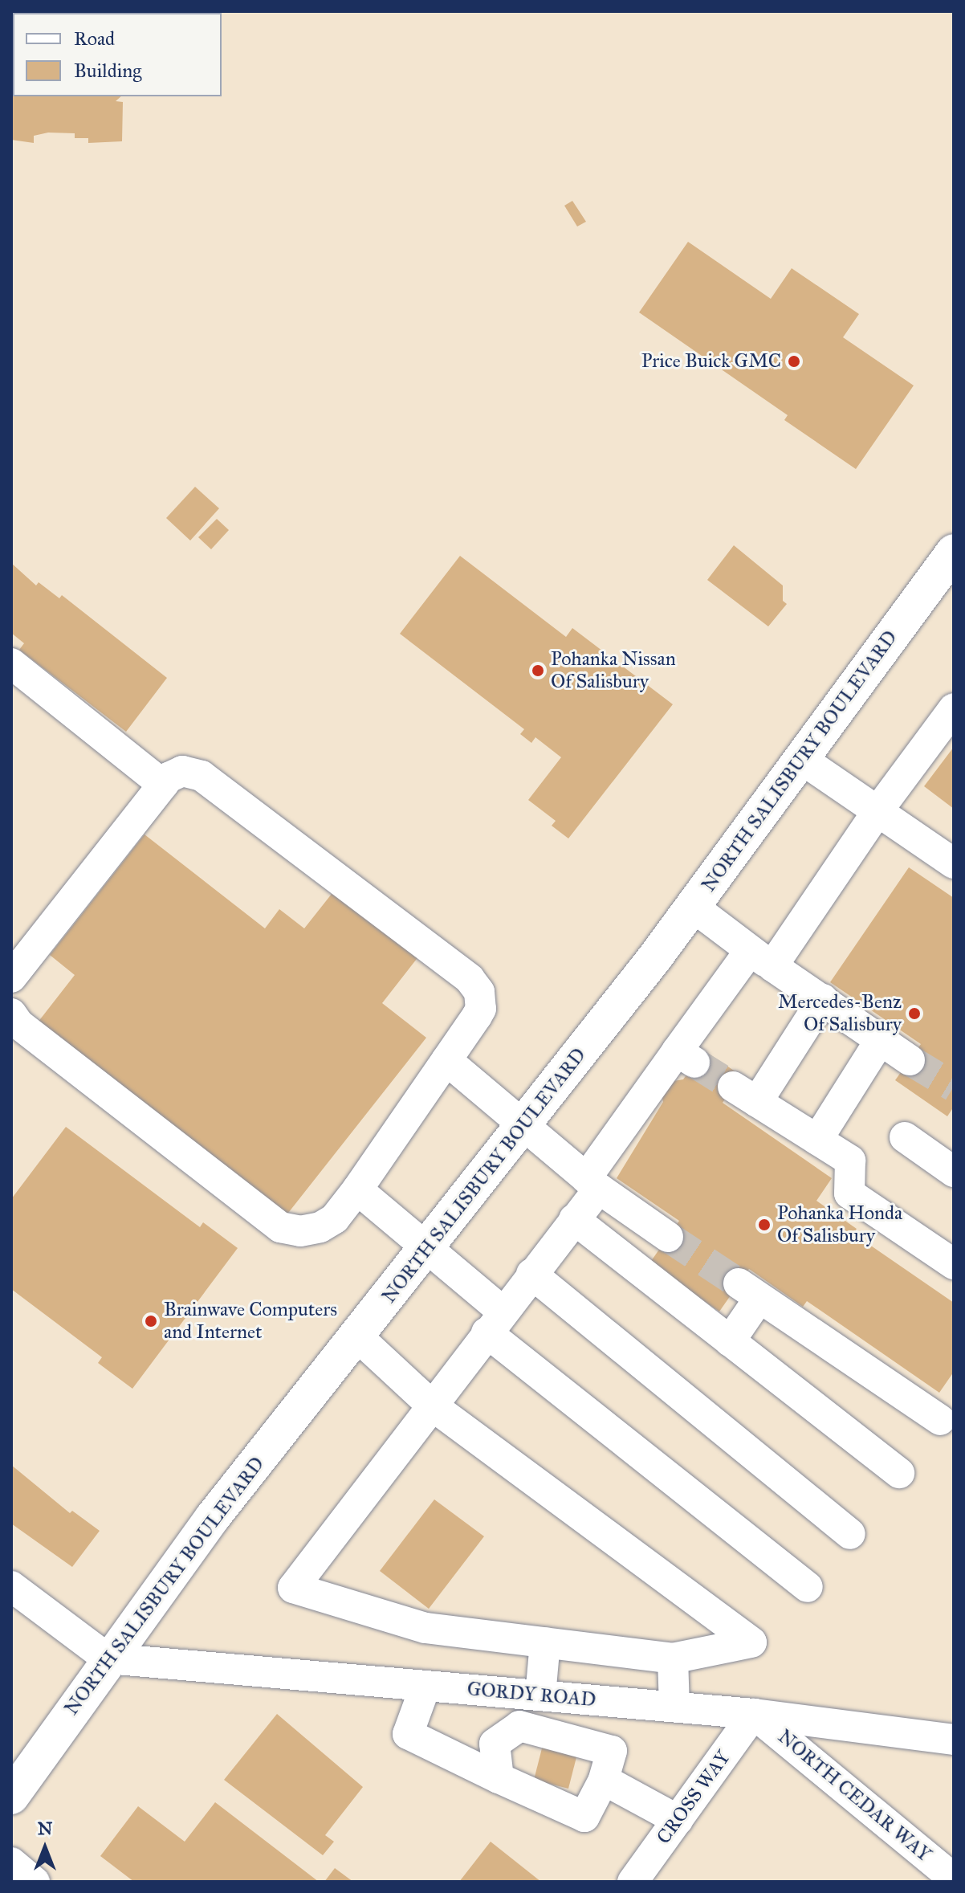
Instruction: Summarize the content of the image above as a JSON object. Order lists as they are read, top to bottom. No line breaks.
{"streets":{"main road":["NORTH SALISBURY BOULEVARD"],"street":["GORDY ROAD","NORTH CEDAR WAY","CROSS WAY"]},"crossings":[["NORTH SALISBURY BOULEVARD","GORDY ROAD"],["GORDY ROAD","NORTH CEDAR WAY"],["GORDY ROAD","CROSS WAY"],["NORTH CEDAR WAY","CROSS WAY"]],"places":["Price Buick GMC","Pohanka Nissan Of Salisbury","Mercedes-Benz Of Salisbury","Pohanka Honda Of Salisbury","Brainwave Computers and Internet"],"legend":["Road","Building"],"north":"top"}
